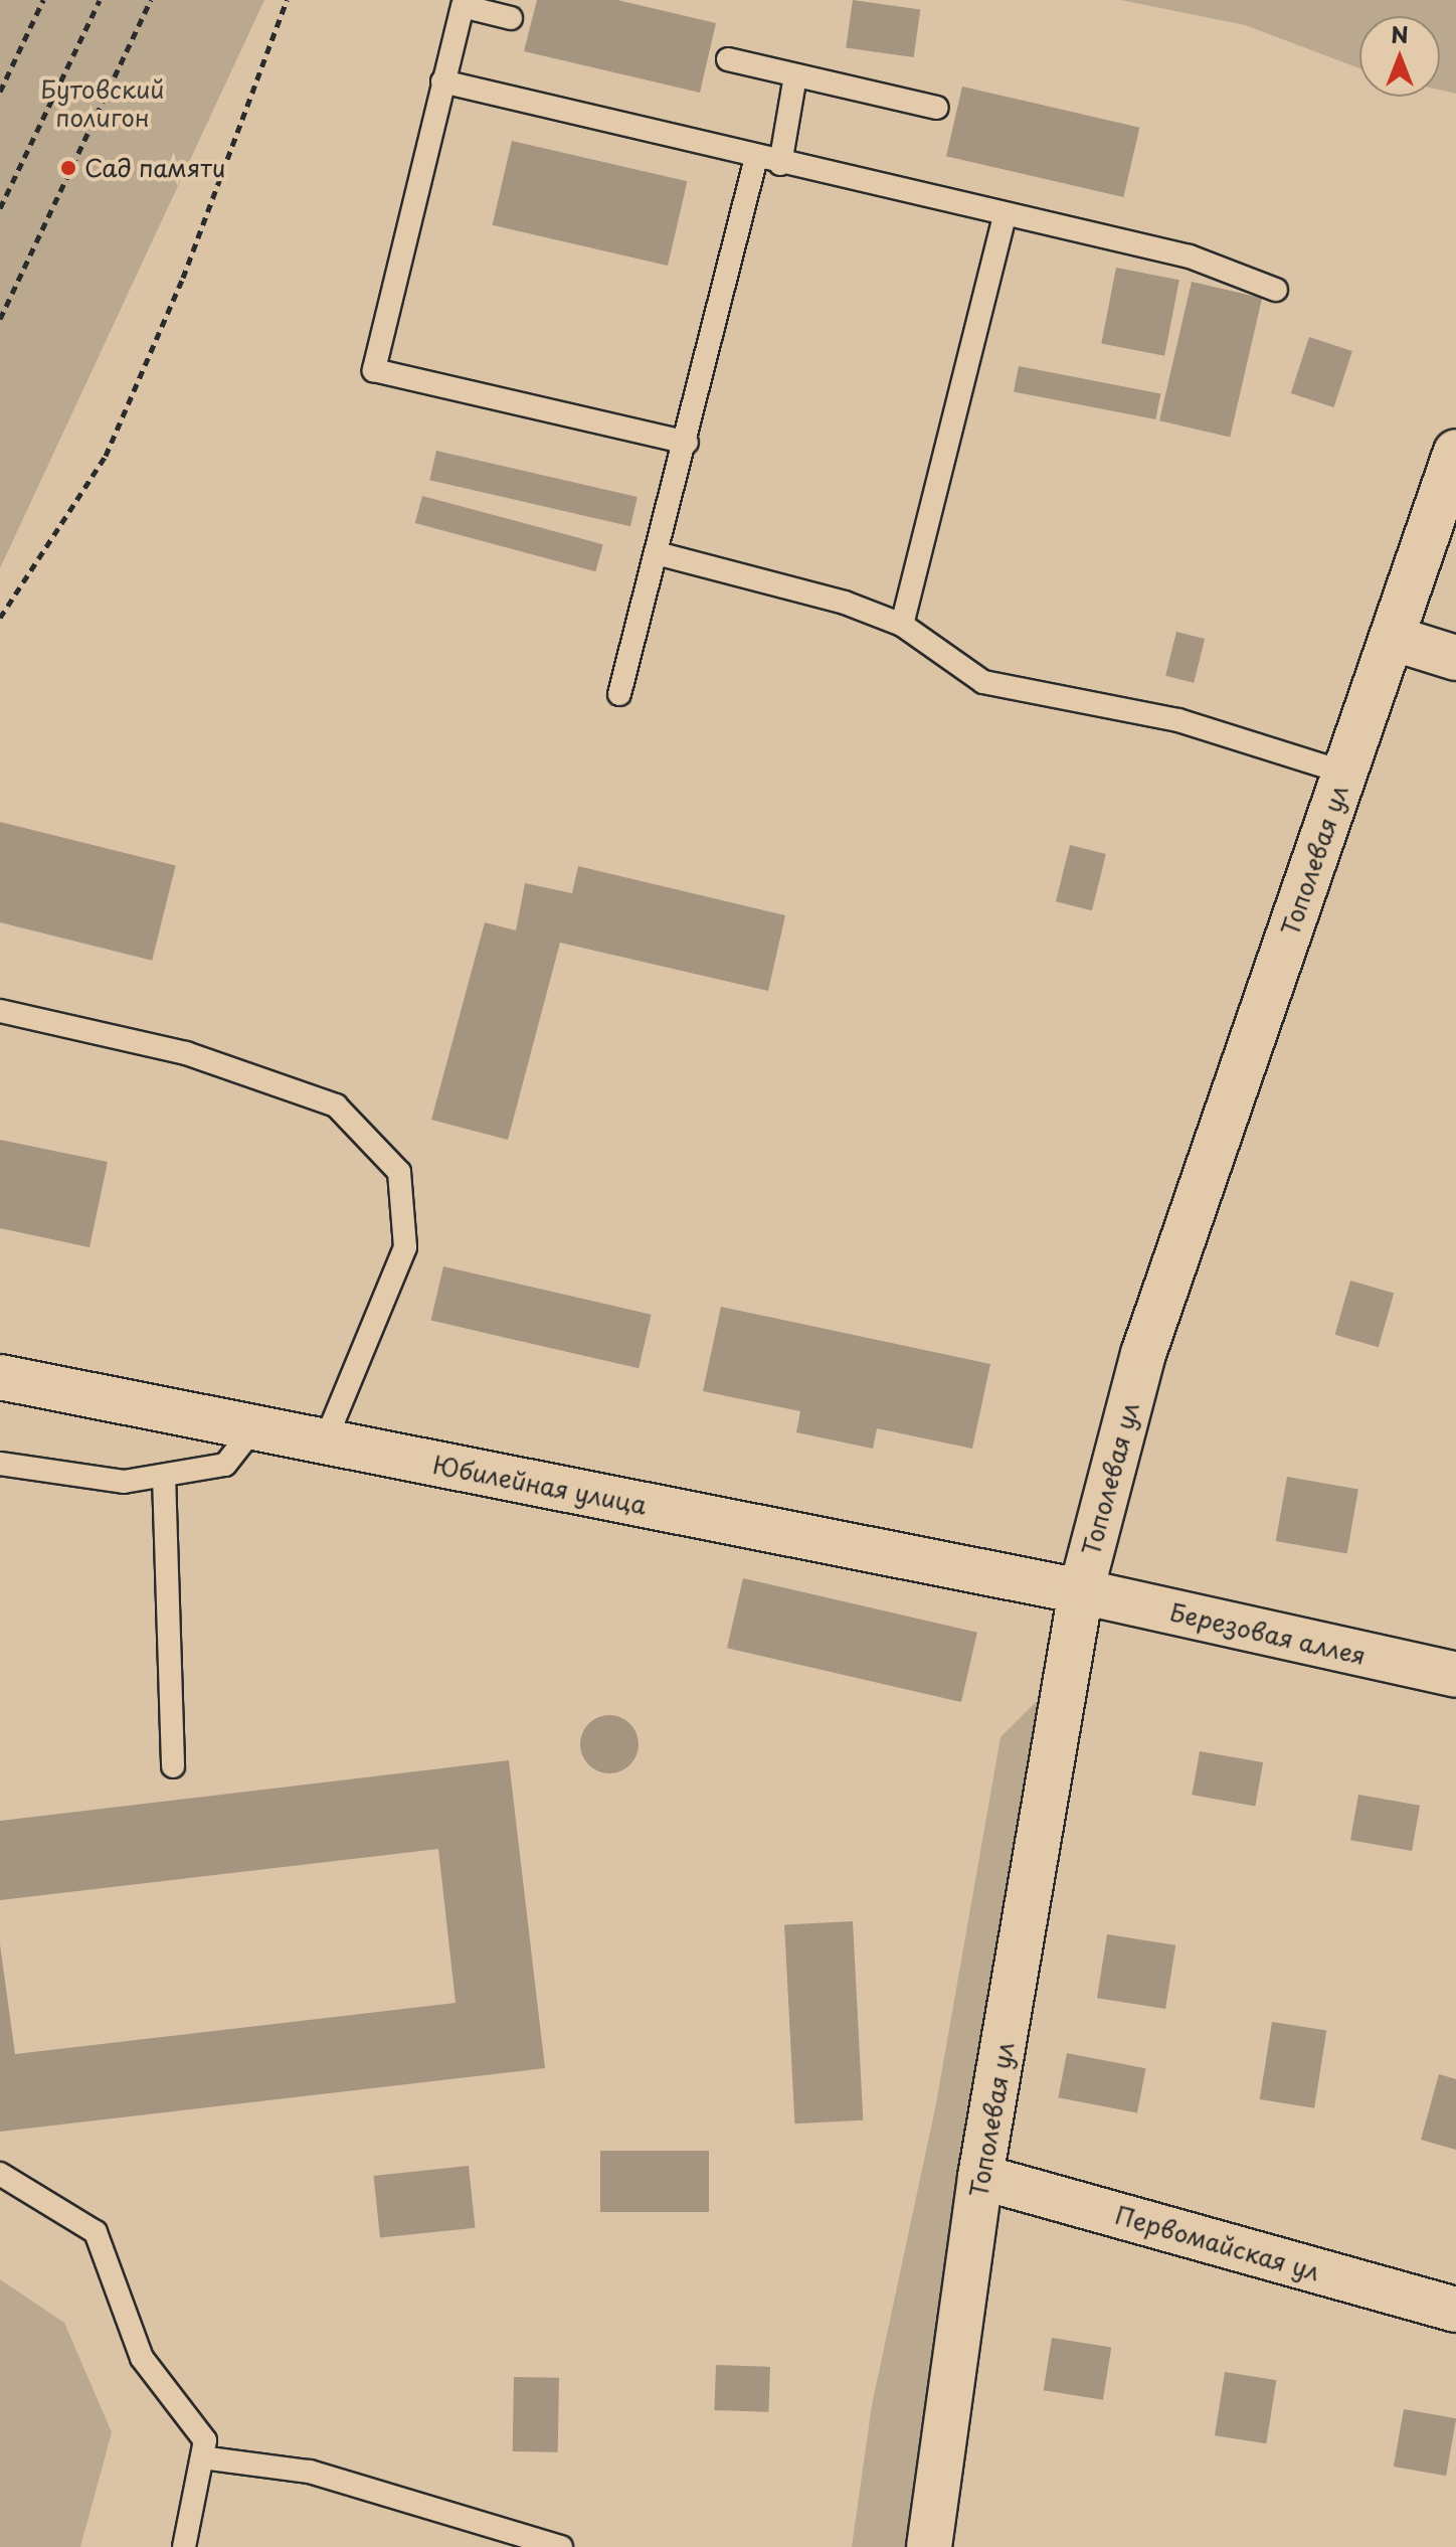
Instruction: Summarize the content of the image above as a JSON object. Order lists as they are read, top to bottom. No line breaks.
{"streets":{"street":["Тополевая ул","Юбилейная улица","Березовая аллея","Первомайская ул"]},"crossings":[["Тополевая ул","Юбилейная улица"],["Тополевая ул","Березовая аллея"],["Тополевая ул","Первомайская ул"],["Юбилейная улица","Березовая аллея"]],"parks":["Бутовский полигон"],"places":["Сад памяти"],"north":"top"}
